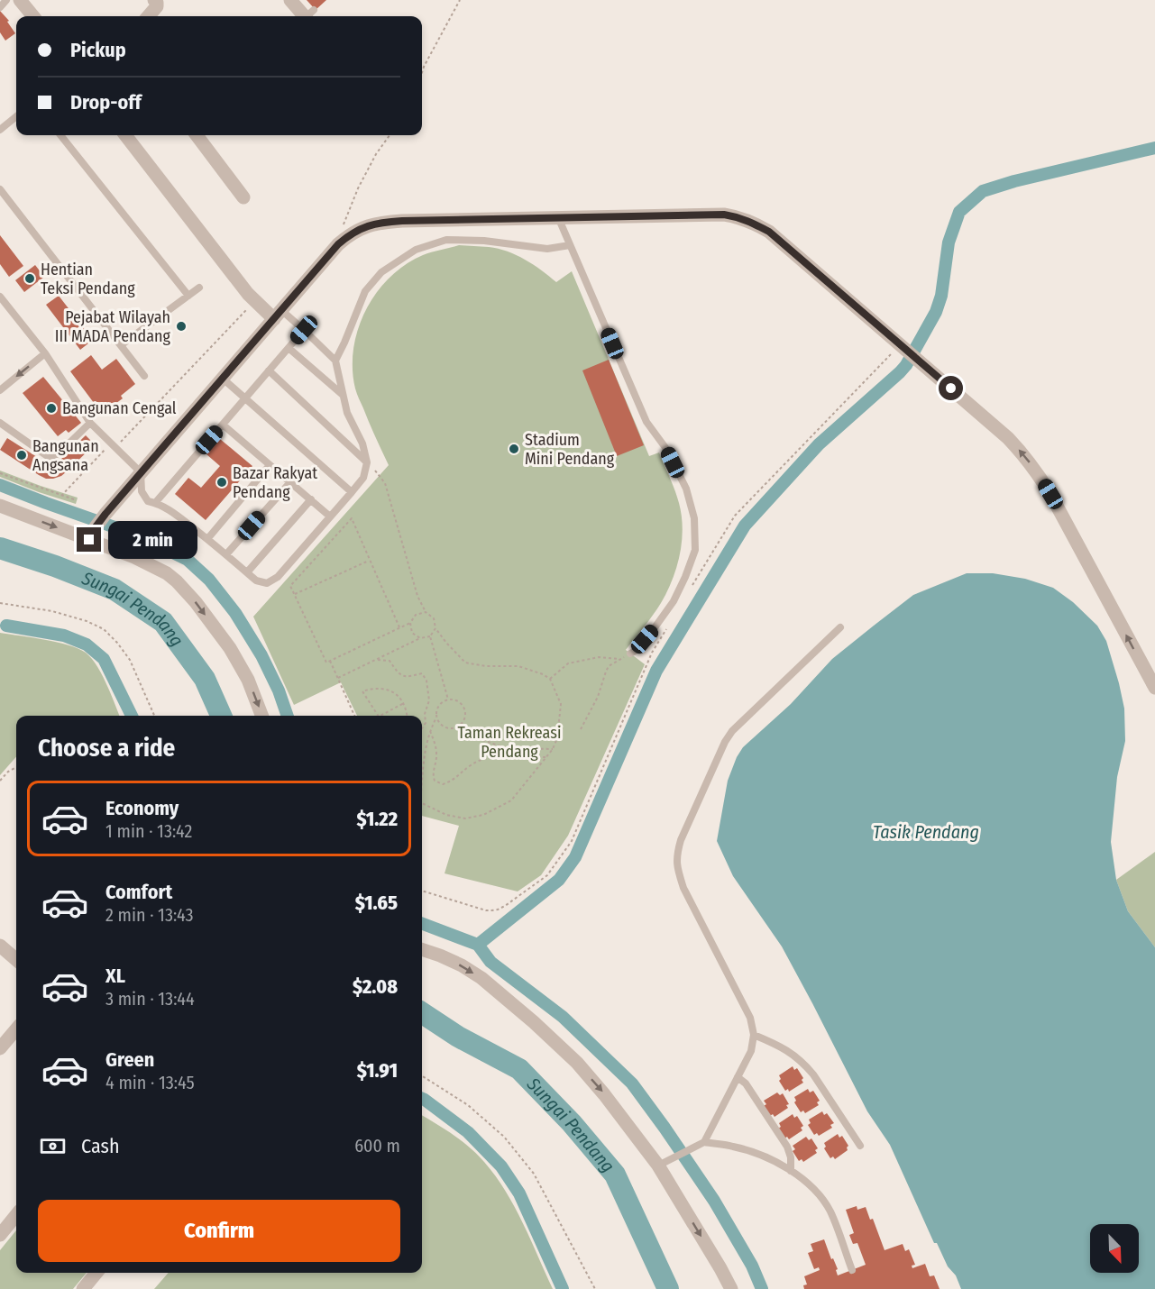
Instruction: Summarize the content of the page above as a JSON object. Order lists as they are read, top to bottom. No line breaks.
{"water":["Sungai Pendang","Tasik Pendang"],"parks":["Taman Rekreasi Pendang"],"places":["Hentian Teksi Pendang","Pejabat Wilayah III MADA Pendang","Bangunan Cengal","Stadium Mini Pendang","Bangunan Angsana","Bazar Rakyat Pendang"],"north":"bottom right","page":{"banner":["Pickup","Drop-off"],"bubble":"2 min","heading":"Choose a ride","list":[{"name":"Economy","note":"1 min · 13:42","value":"$1.22"},{"name":"Comfort","note":"2 min · 13:43","value":"$1.65"},{"name":"XL","note":"3 min · 13:44","value":"$2.08"},{"name":"Green","note":"4 min · 13:45","value":"$1.91"}],"pay":["Cash","600 m"],"buttons":"Confirm"}}
